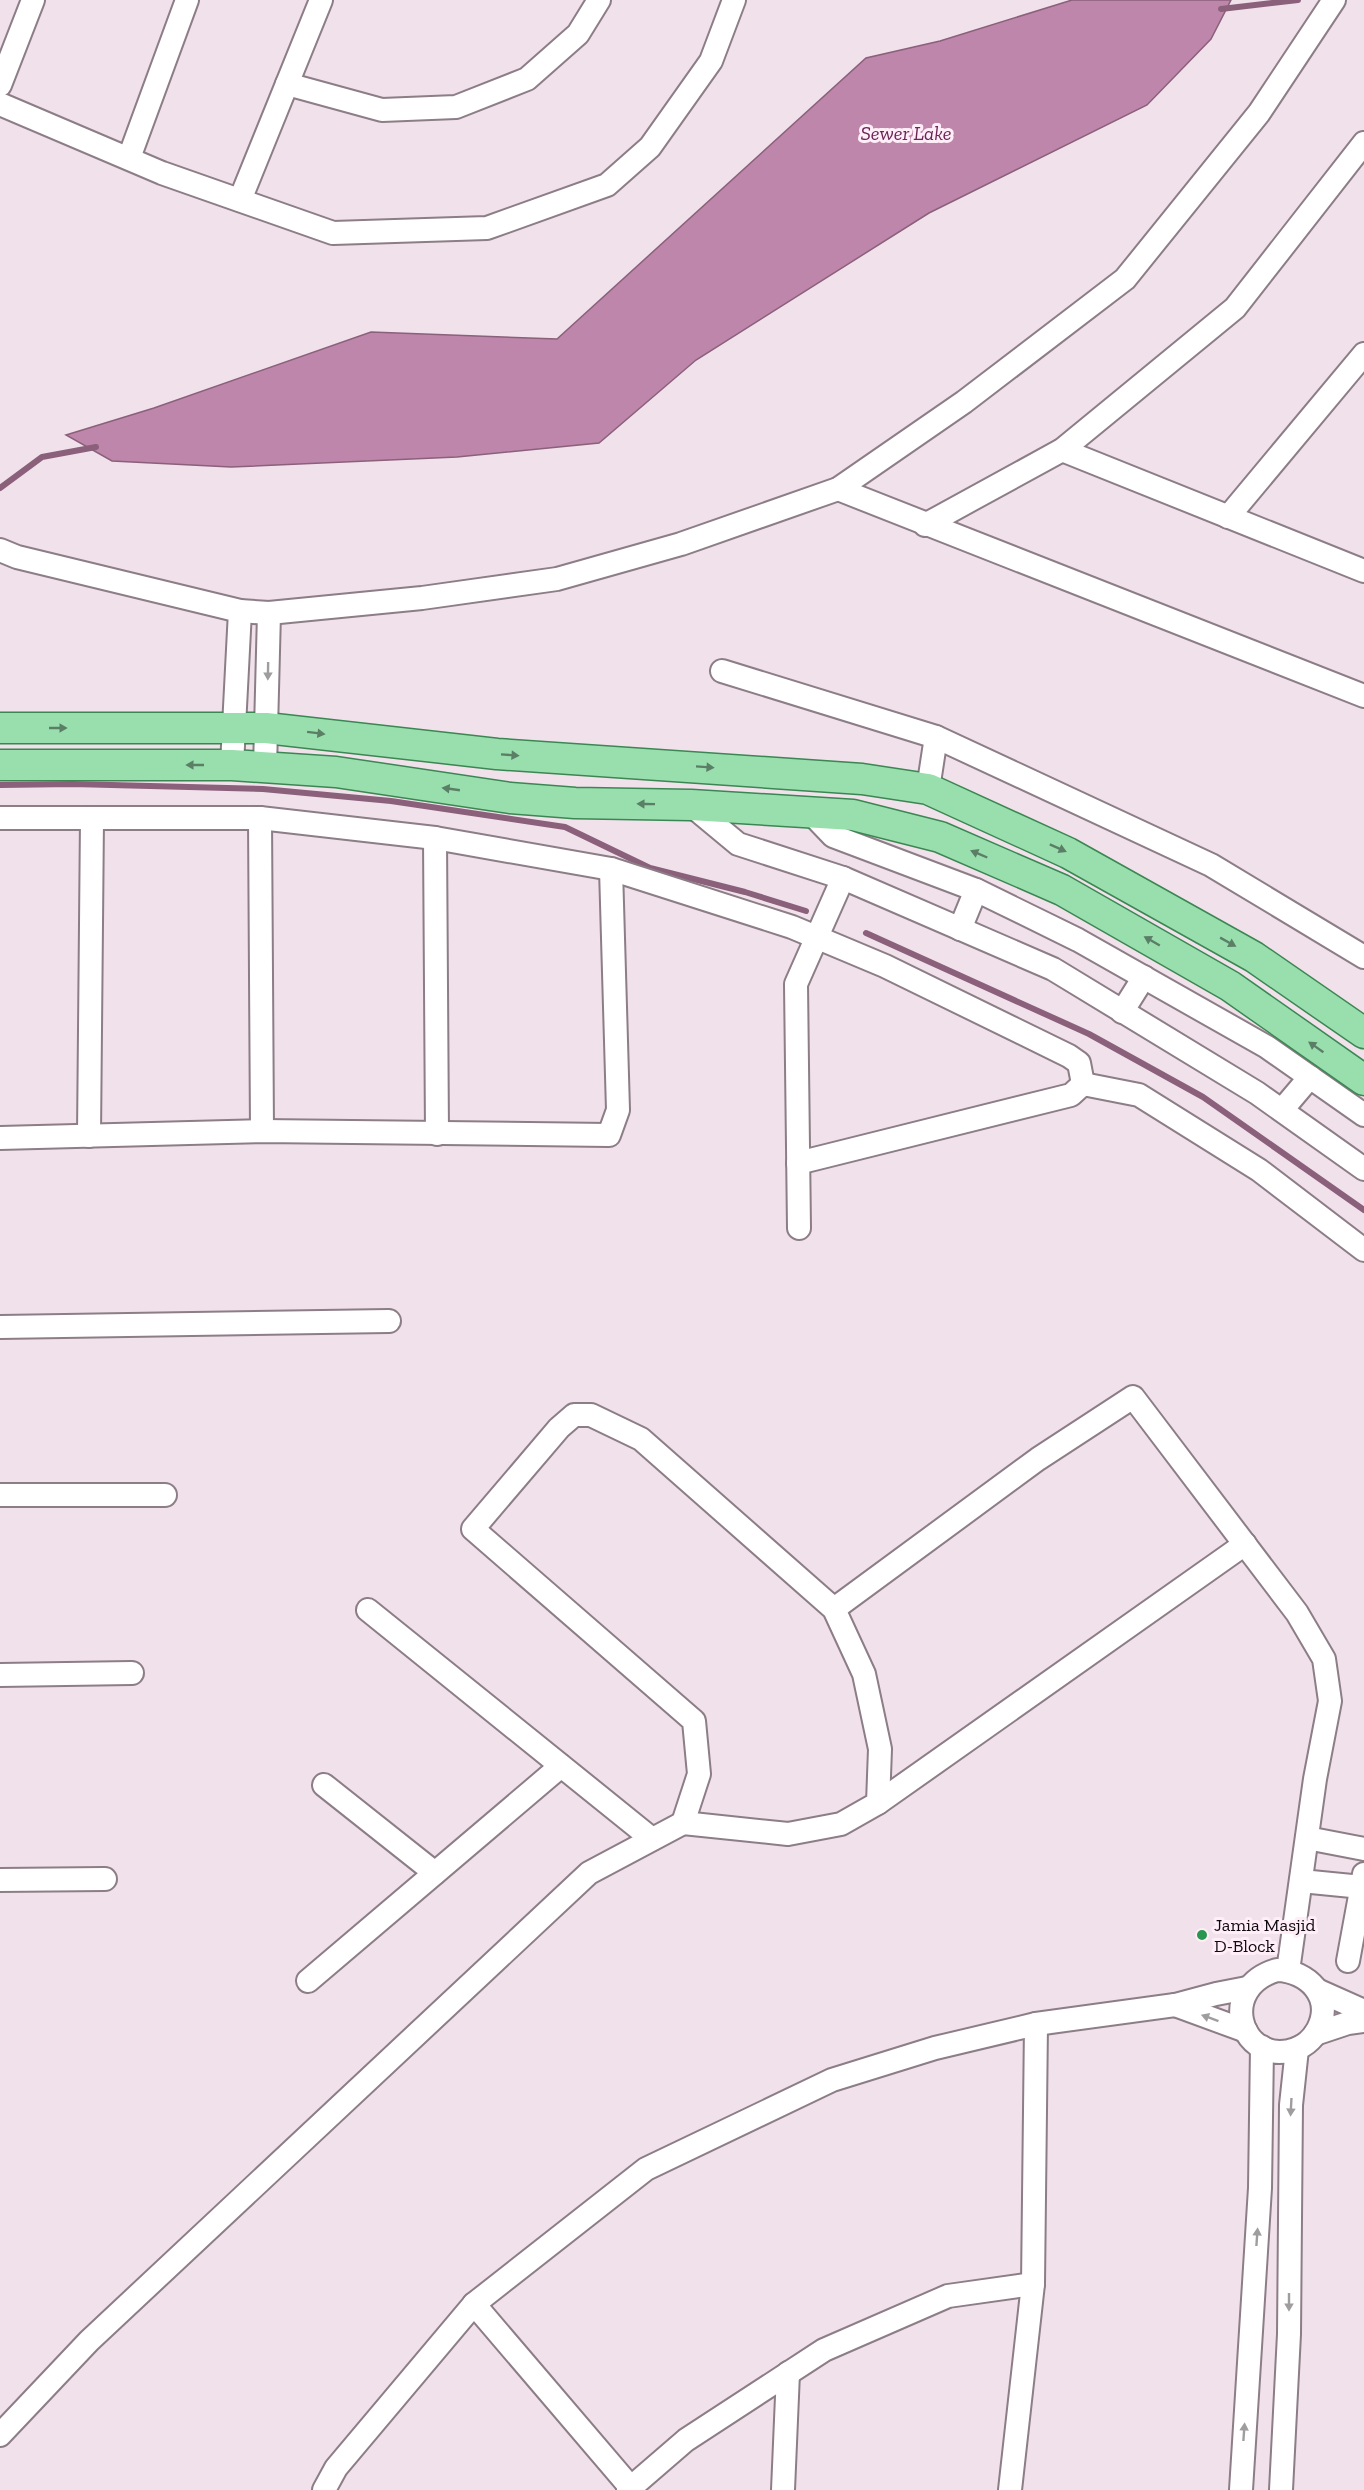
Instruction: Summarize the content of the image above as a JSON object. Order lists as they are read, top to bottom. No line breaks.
{"water":["Sewer Lake"],"places":["Jamia Masjid D-Block"]}
